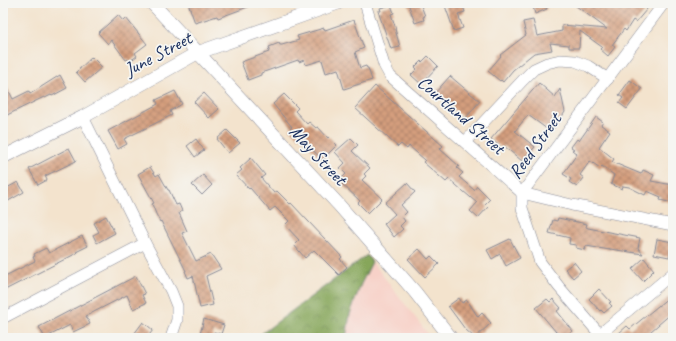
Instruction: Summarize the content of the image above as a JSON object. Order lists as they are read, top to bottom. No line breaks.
{"streets":{"street":["June Street","Courtland Street","Reed Street","May Street"]},"crossings":[["June Street","May Street"],["Courtland Street","Reed Street"]]}
